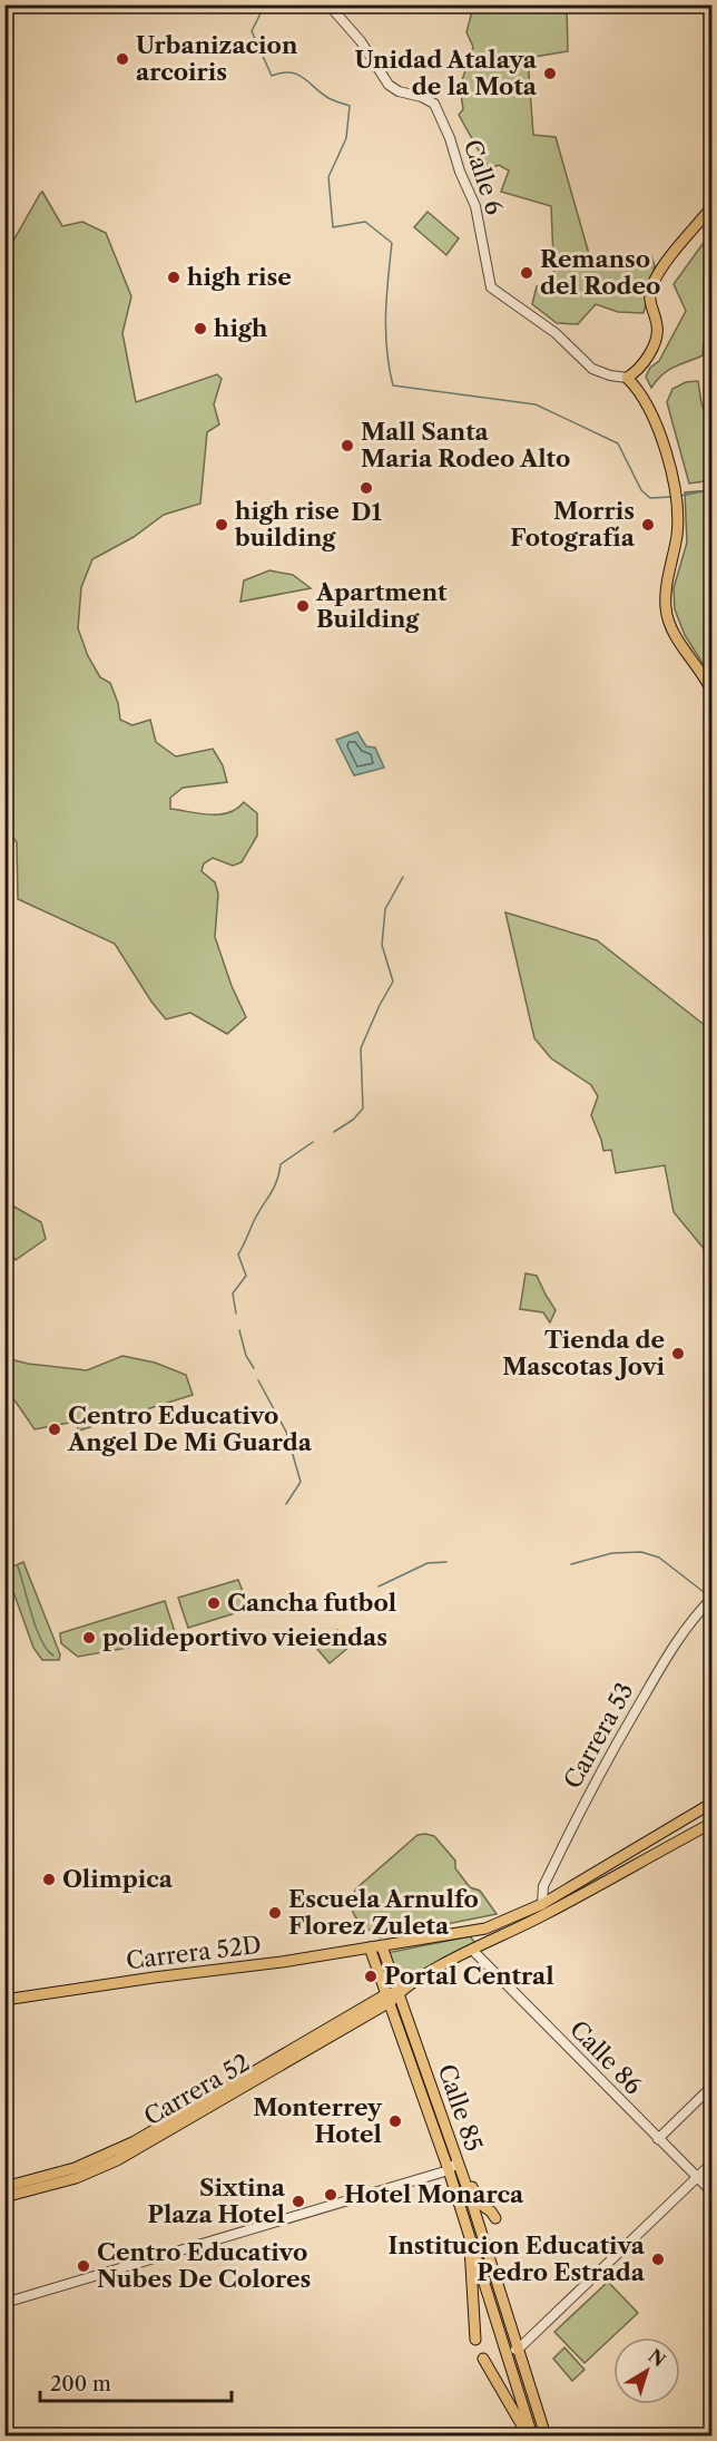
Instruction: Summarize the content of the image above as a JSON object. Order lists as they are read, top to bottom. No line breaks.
{"streets":{"main road":["Carrera 52D","Carrera 52","Calle 85"],"street":["Calle 6","Carrera 53","Calle 86"]},"crossings":[["Carrera 53","Carrera 52D"],["Carrera 52D","Calle 85"],["Calle 86","Carrera 52"],["Carrera 52","Calle 85"]],"places":["Urbanizacion arcoiris","Unidad Atalaya de la Mota","Remanso del Rodeo","high rise","high","Mall Santa Maria Rodeo Alto","D1","high rise building","Morris Fotografía","Apartment Building","Tienda de Mascotas Jovi","Centro Educativo Angel De Mi Guarda","Cancha futbol","polideportivo vieiendas","Olimpica","Escuela Arnulfo Florez Zuleta","Portal Central","Monterrey Hotel","Hotel Monarca","Sixtina Plaza Hotel","Institucion Educativa Pedro Estrada","Centro Educativo Nubes De Colores"],"scale_bar":"200 m","north":"top right"}
